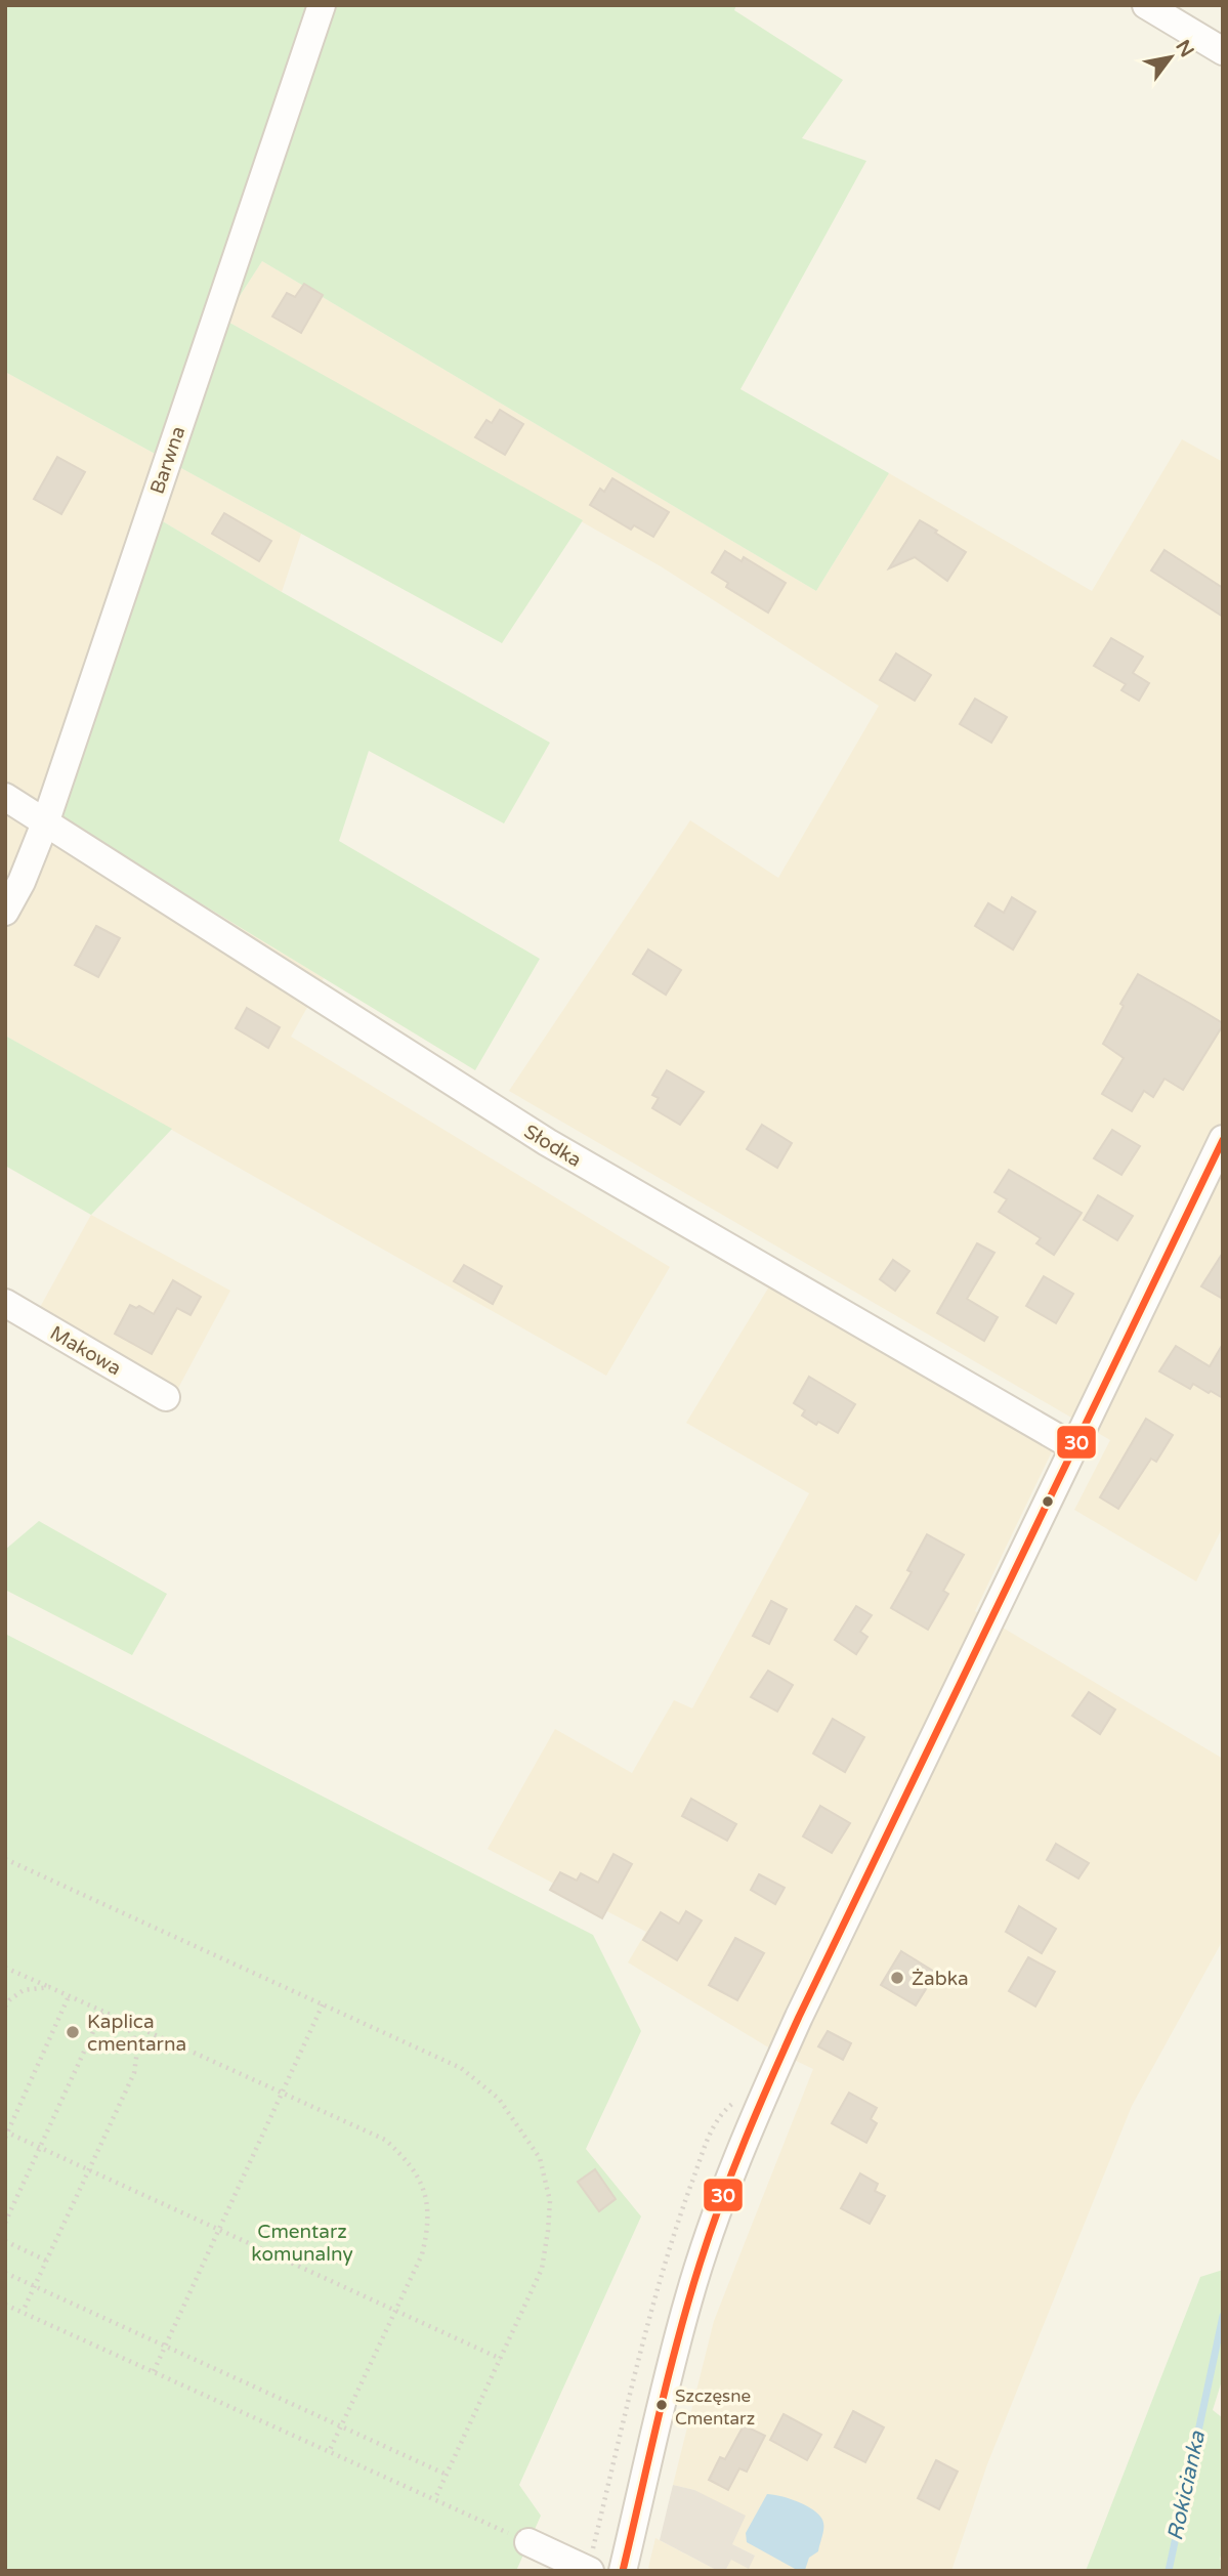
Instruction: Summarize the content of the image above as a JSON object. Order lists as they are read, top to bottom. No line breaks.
{"streets":{"street":["Barwna","Słodka","Makowa"]},"crossings":[["Barwna","Słodka"]],"water":["Rokicianka"],"parks":["Cmentarz komunalny"],"places":["Żabka","Kaplica cmentarna","Szczęsne Cmentarz"],"lines":["transit line 30"],"north":"top right"}
